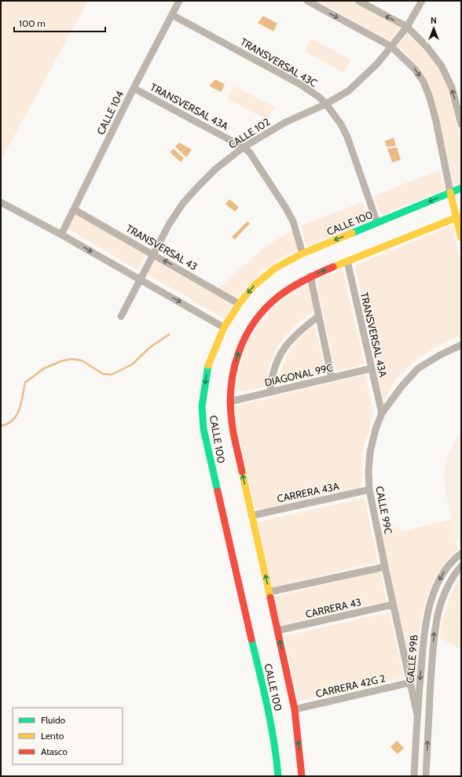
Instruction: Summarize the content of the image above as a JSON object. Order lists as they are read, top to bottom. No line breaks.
{"streets":{"street":["TRANSVERSAL 43C","TRANSVERSAL 43A","CALLE 104","CALLE 102","CALLE 100","TRANSVERSAL 43","DIAGONAL 99C","CARRERA 43A","CALLE 99C","CARRERA 43","CALLE 99B","CARRERA 42G 2"]},"crossings":[["TRANSVERSAL 43C","CALLE 104"],["TRANSVERSAL 43C","CALLE 102"],["TRANSVERSAL 43C","CALLE 100"],["TRANSVERSAL 43A","CALLE 104"],["TRANSVERSAL 43A","CALLE 102"],["TRANSVERSAL 43A","CALLE 100"],["TRANSVERSAL 43A","DIAGONAL 99C"],["TRANSVERSAL 43A","CALLE 99C"],["CALLE 104","TRANSVERSAL 43"],["CALLE 102","TRANSVERSAL 43"],["CALLE 100","TRANSVERSAL 43"],["CALLE 100","DIAGONAL 99C"],["CALLE 100","CARRERA 43A"],["CALLE 100","CARRERA 43"],["CALLE 100","CARRERA 42G 2"],["CARRERA 43A","CALLE 99C"],["CALLE 99C","CARRERA 43"],["CALLE 99C","CALLE 99B"],["CALLE 99C","CARRERA 42G 2"]],"legend":["Fluido","Lento","Atasco"],"scale_bar":"100 m","north":"top"}
